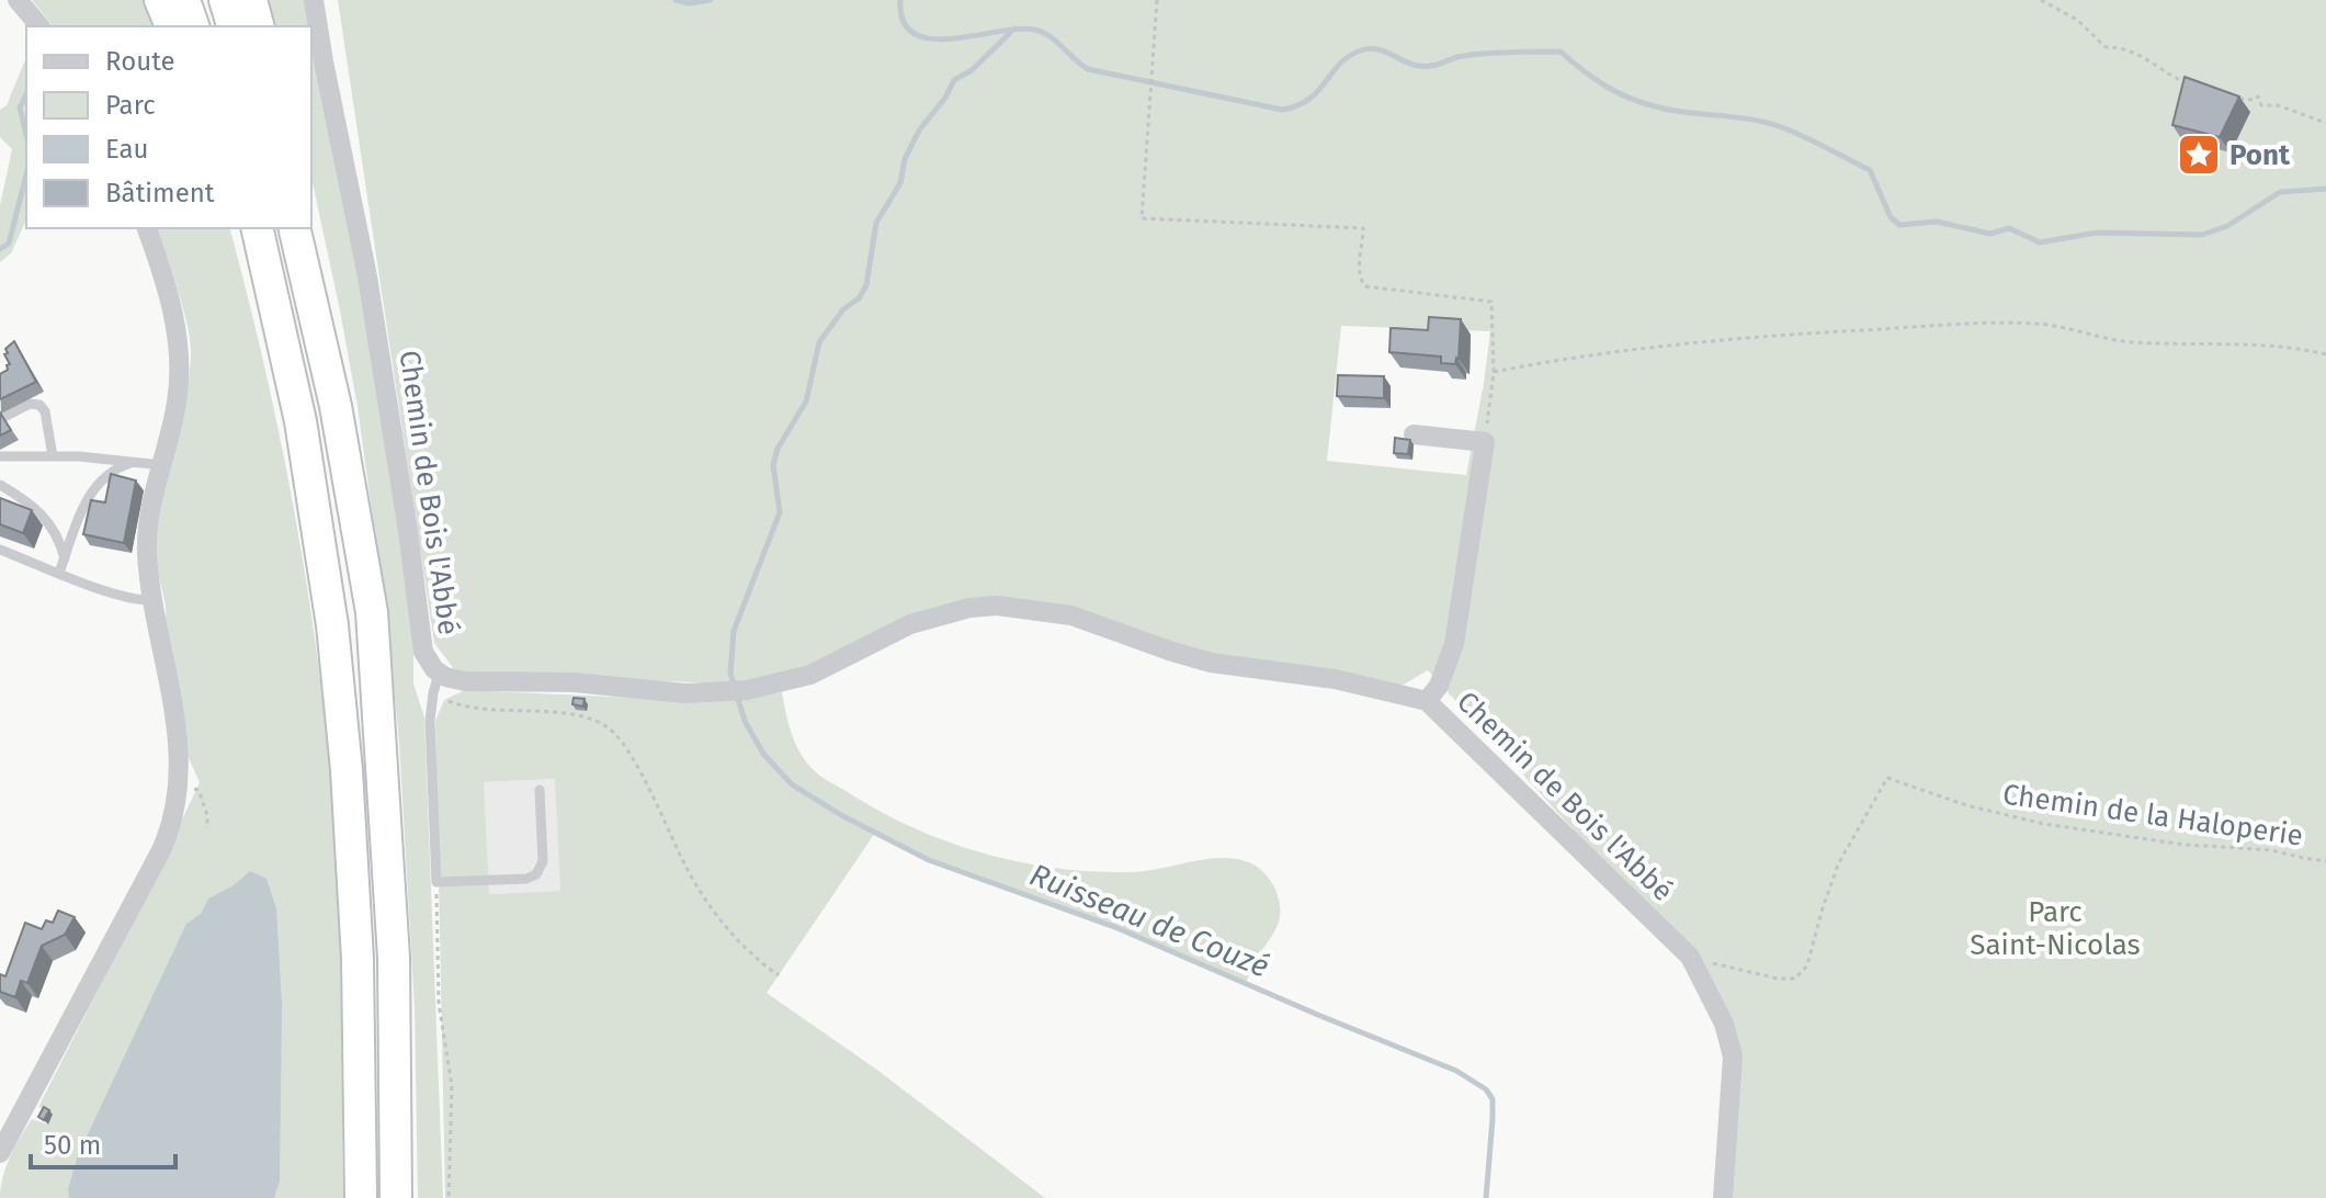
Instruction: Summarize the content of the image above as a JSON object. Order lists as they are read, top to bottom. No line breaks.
{"streets":{"street":["Chemin de Bois l'Abbé"],"path":["Chemin de la Haloperie"]},"crossings":[["Chemin de Bois l'Abbé","Chemin de la Haloperie"]],"water":["Ruisseau de Couzé"],"parks":["Parc Saint-Nicolas"],"places":{"place":["Pont"]},"legend":["Route","Parc","Eau","Bâtiment"],"scale_bar":"50 m"}
